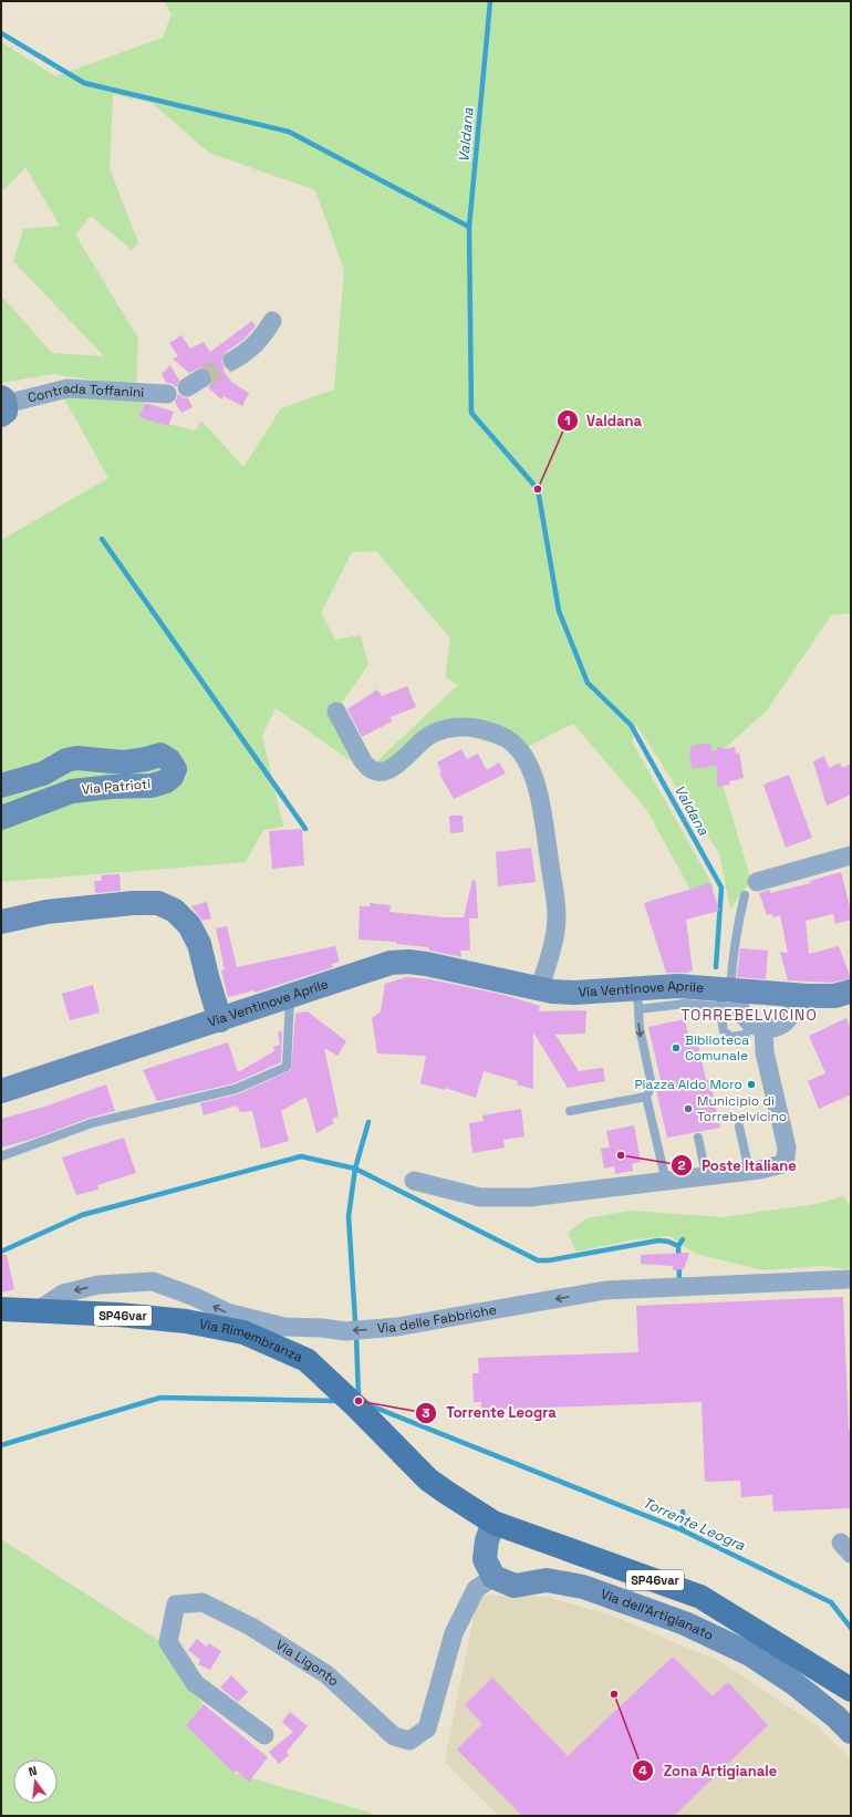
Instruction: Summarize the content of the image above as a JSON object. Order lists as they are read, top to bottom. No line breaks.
{"streets":{"main road":["SP46var","Via Rimembranza"],"street":["Contrada Toffanini","Via Patrioti","Via Ventinove Aprile","Via delle Fabbriche","Via dell'Artigianato","Via Ligonto"]},"crossings":[["SP46var","Via Rimembranza"],["Via delle Fabbriche","Via Rimembranza"],["Via dell'Artigianato","Via Ligonto"]],"districts":["TORREBELVICINO"],"water":["Valdana","Torrente Leogra"],"places":["Valdana","Biblioteca Comunale","Piazza Aldo Moro","Municipio di Torrebelvicino","Poste Italiane","Torrente Leogra","Zona Artigianale"],"north":"top"}
